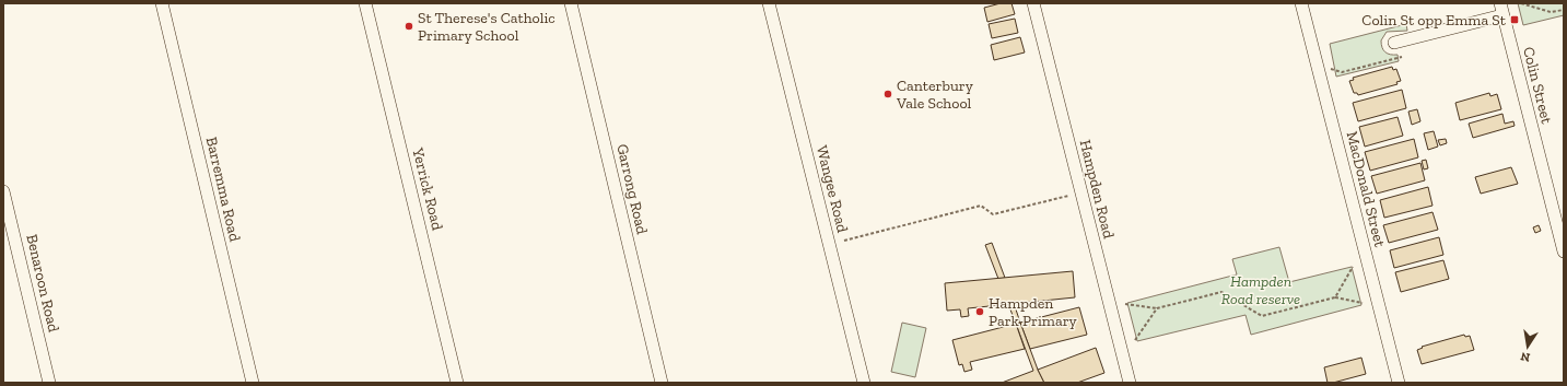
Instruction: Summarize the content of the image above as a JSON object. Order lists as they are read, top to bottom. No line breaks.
{"streets":{"street":["Colin Street","Barremma Road","Yerrick Road","Garrong Road","Wangee Road","Hampden Road","MacDonald Street","Benaroon Road"]},"parks":["Hampden Road reserve"],"places":{"transit":["Colin St opp Emma St"],"other":["St Therese's Catholic Primary School","Canterbury Vale School","Hampden Park Primary"]},"north":"bottom"}
